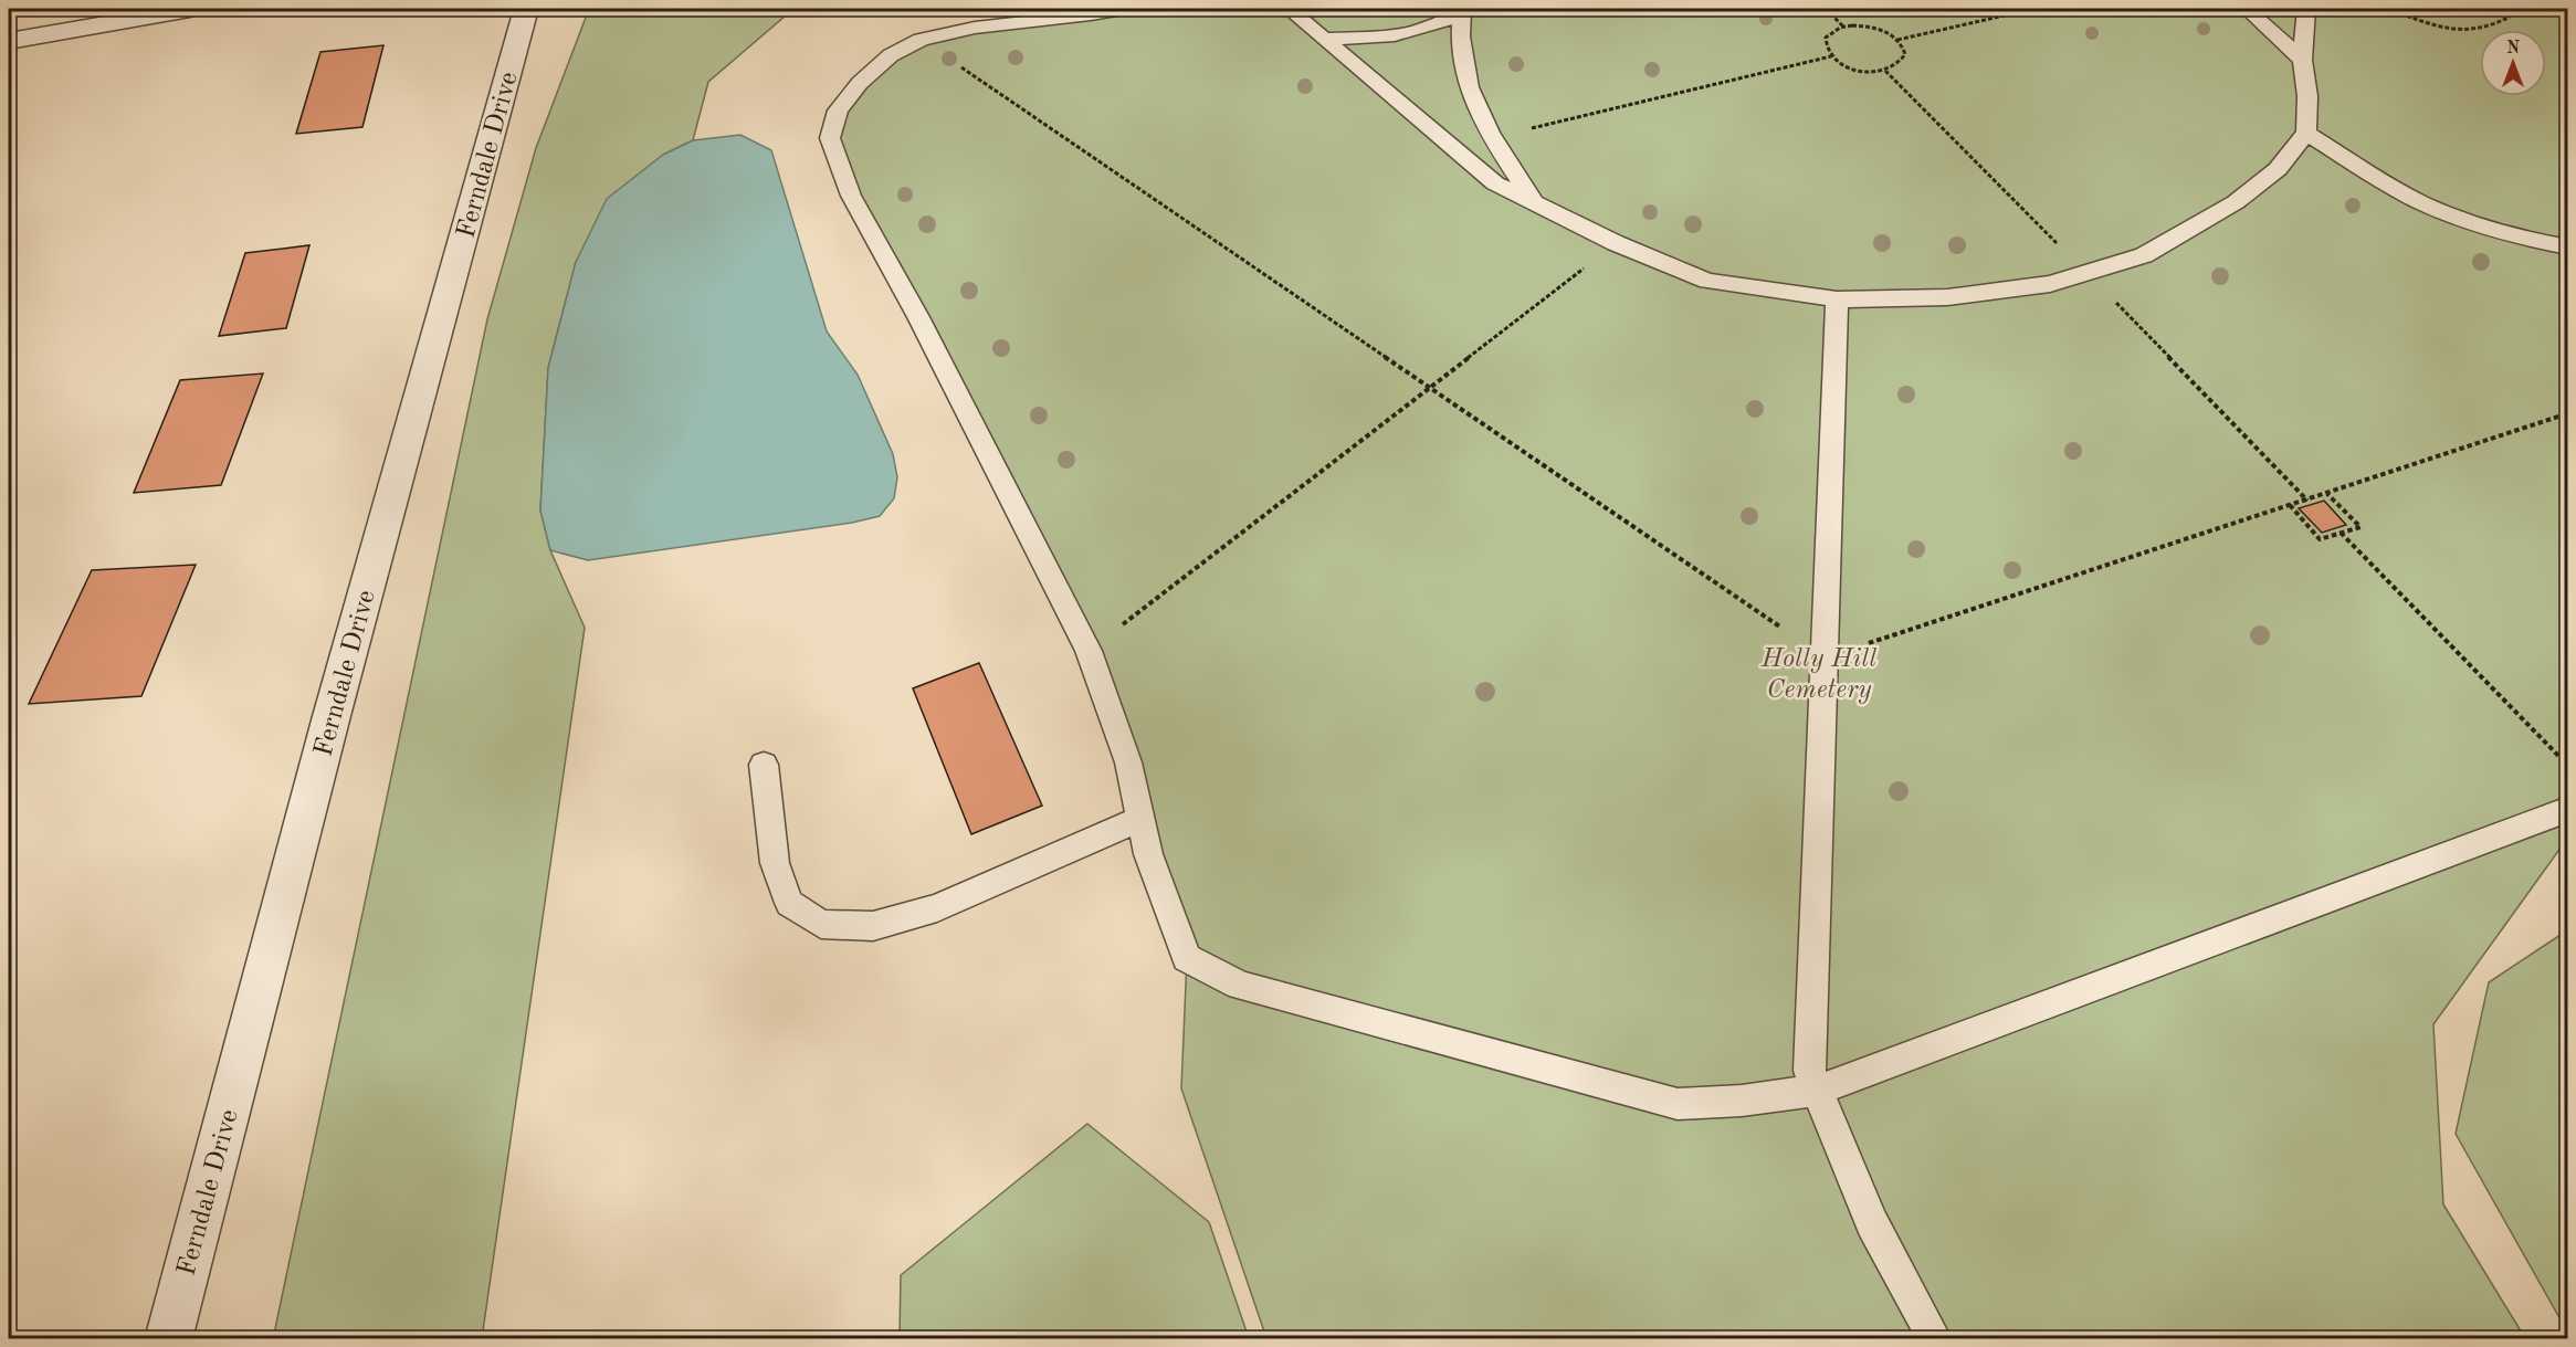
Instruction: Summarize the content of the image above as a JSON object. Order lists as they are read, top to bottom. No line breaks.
{"streets":{"street":["Ferndale Drive"]},"parks":["Holly Hill Cemetery"],"north":"top"}
